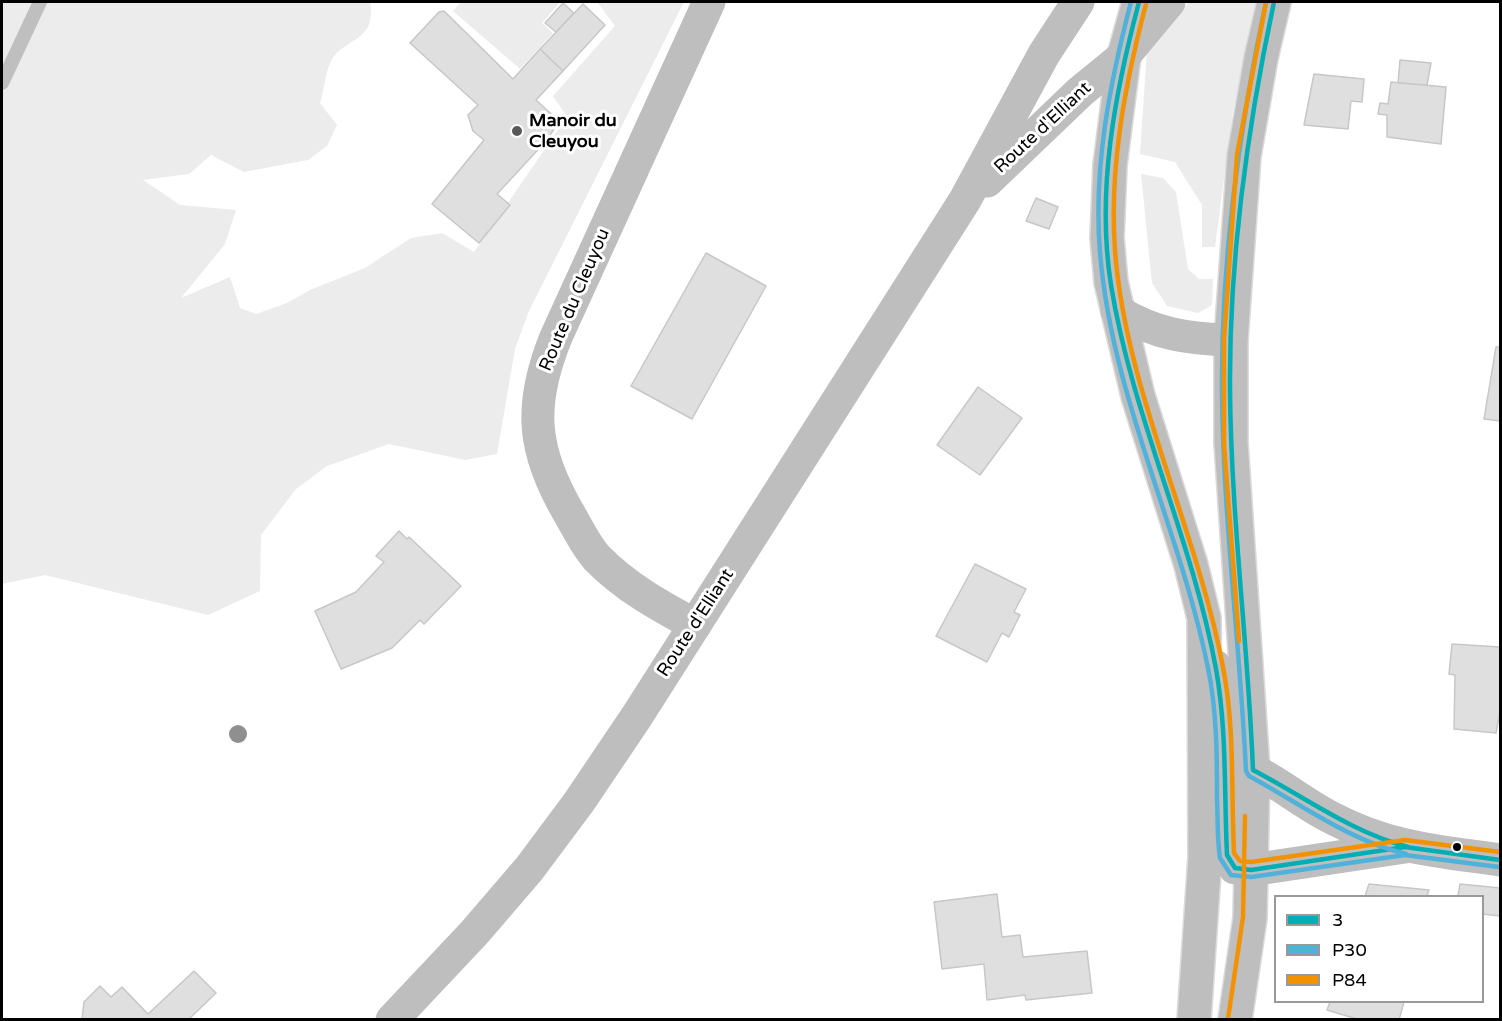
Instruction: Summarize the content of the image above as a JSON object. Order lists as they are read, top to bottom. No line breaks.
{"streets":{"street":["Route d'Elliant","Route du Cleuyou"]},"crossings":[["Route d'Elliant","Route du Cleuyou"]],"places":["Manoir du Cleuyou"],"lines":["transit line 3","transit line P30","transit line P84"],"legend":["3","P30","P84"]}
